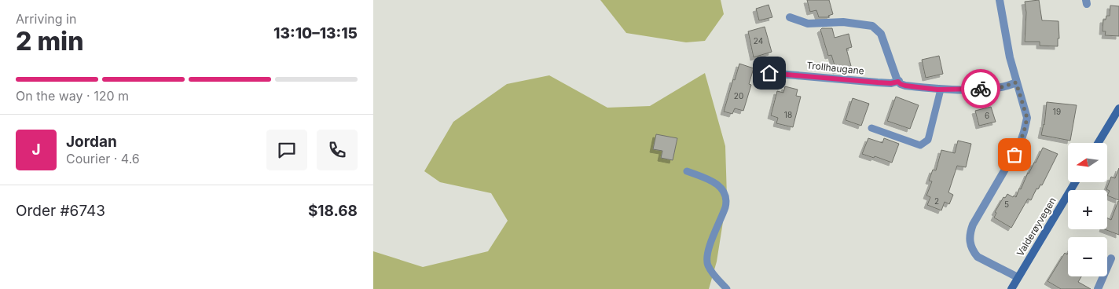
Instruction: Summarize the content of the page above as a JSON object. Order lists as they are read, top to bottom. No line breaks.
{"streets":{"main road":["Valderøyvegen"],"street":["Trollhaugane"]},"house_numbers":["24","20","19","18","6","2","5"],"north":"left","page":{"heading":["2 min","Arriving in","13:10–13:15"],"panel":["Jordan","Courier · 4.6","Order #6743","$18.68"],"bar":"On the way · 120 m","round":"J","map_buttons":["+","−"]}}
